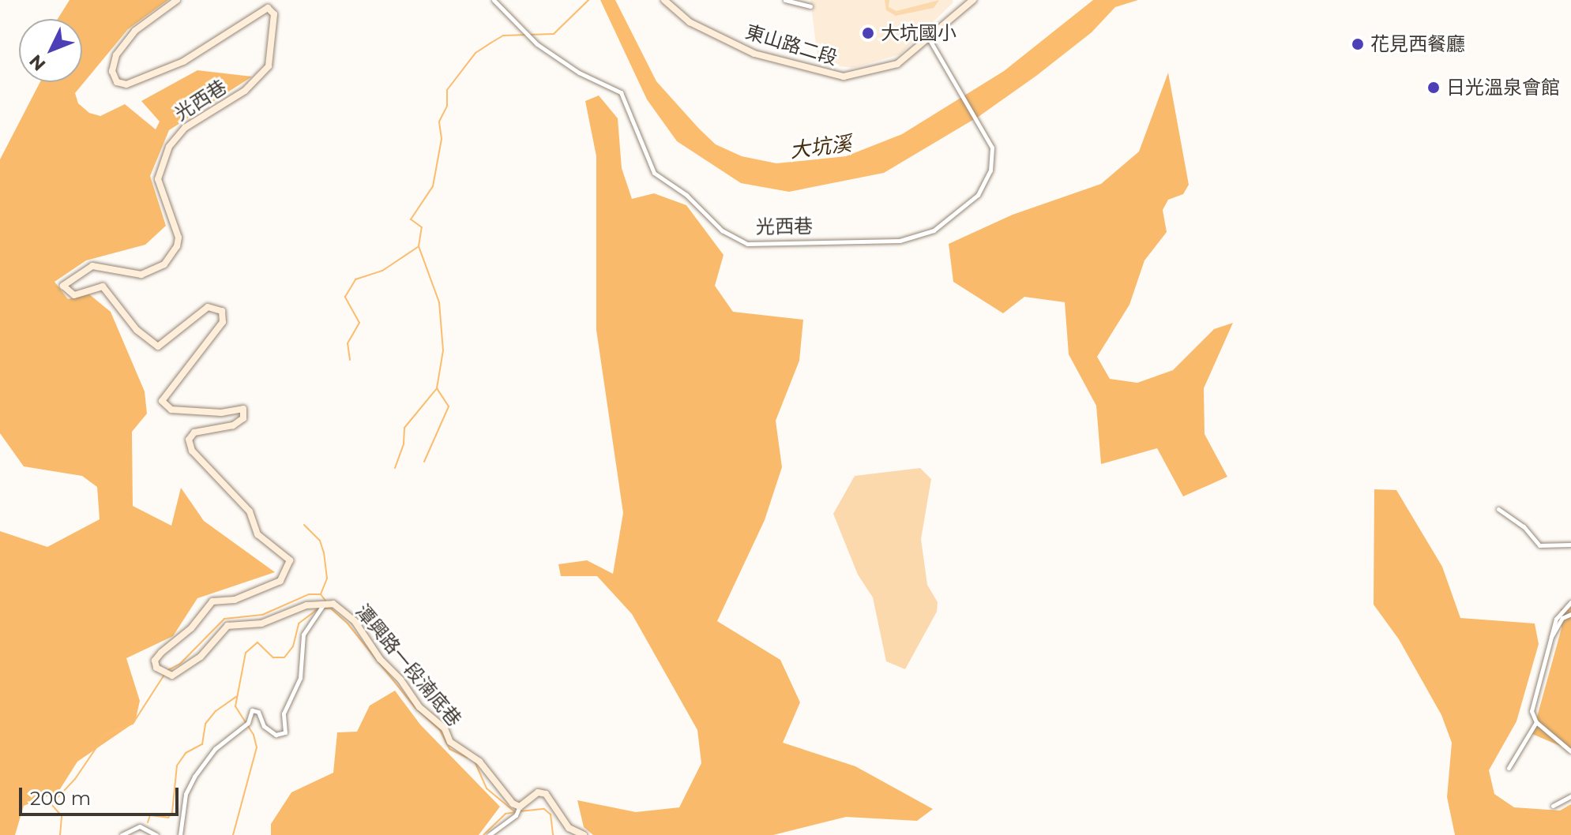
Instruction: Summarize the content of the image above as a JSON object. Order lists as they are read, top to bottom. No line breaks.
{"streets":{"street":["東山路二段","光西巷","潭興路一段湳底巷"]},"crossings":[["東山路二段","光西巷"],["光西巷","潭興路一段湳底巷"]],"water":["大坑溪"],"places":["大坑國小","花見西餐廳","日光溫泉會館"],"scale_bar":"200 m","north":"bottom left"}
